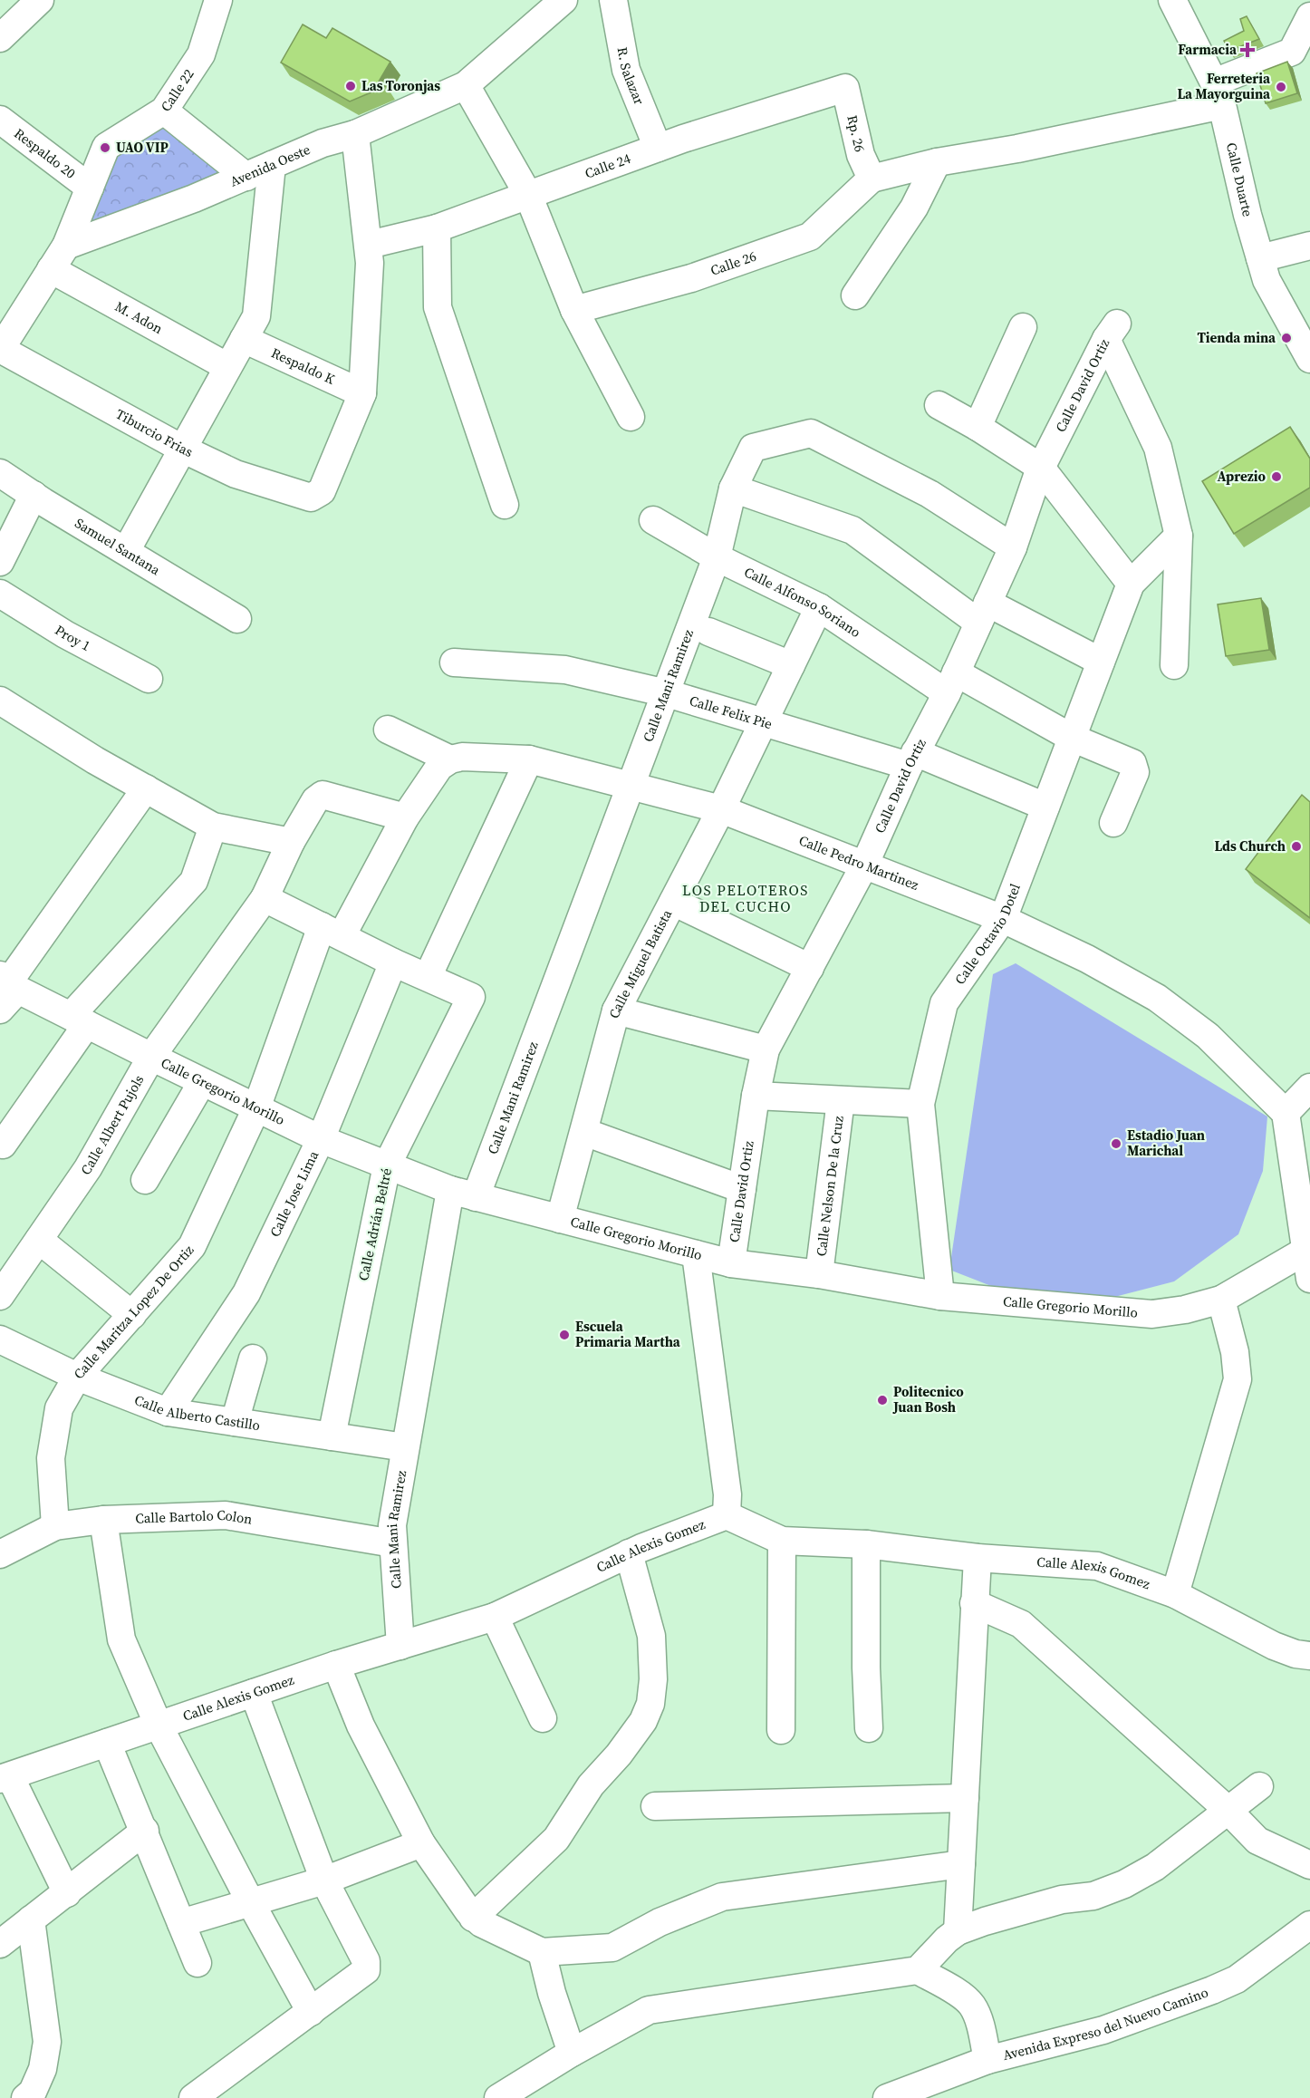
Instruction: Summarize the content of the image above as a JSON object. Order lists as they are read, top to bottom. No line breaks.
{"streets":{"street":["R. Salazar","Calle 22","Rp. 26","Respaldo 20","Avenida Oeste","Calle 24","Calle Duarte","Calle 26","M. Adon","Respaldo K","Calle David Ortiz","Tiburcio Frias","Samuel Santana","Calle Alfonso Soriano","Proy 1","Calle Mani Ramirez","Calle Felix Pie","Calle Pedro Martinez","Calle Octavio Dotel","Calle Miguel Batista","Calle Gregorio Morillo","Calle Albert Pujols","Calle Nelson De la Cruz","Calle Jose Lima","Calle Adrián Beltré","Calle Maritza Lopez De Ortiz","Calle Alberto Castillo","Calle Bartolo Colon","Calle Alexis Gomez","Avenida Expreso del Nuevo Camino"]},"crossings":[["R. Salazar","Calle 24"],["Calle 22","Respaldo 20"],["Calle 22","Avenida Oeste"],["Rp. 26","Calle 24"],["Rp. 26","Calle 26"],["Respaldo K","Tiburcio Frias"],["Calle David Ortiz","Calle Alfonso Soriano"],["Calle David Ortiz","Calle Mani Ramirez"],["Calle David Ortiz","Calle Felix Pie"],["Calle David Ortiz","Calle Pedro Martinez"],["Calle David Ortiz","Calle Gregorio Morillo"],["Calle Alfonso Soriano","Calle Mani Ramirez"],["Calle Alfonso Soriano","Calle Octavio Dotel"],["Calle Alfonso Soriano","Calle Miguel Batista"],["Calle Mani Ramirez","Calle Felix Pie"],["Calle Mani Ramirez","Calle Pedro Martinez"],["Calle Mani Ramirez","Calle Gregorio Morillo"],["Calle Mani Ramirez","Calle Alberto Castillo"],["Calle Mani Ramirez","Calle Bartolo Colon"],["Calle Mani Ramirez","Calle Alexis Gomez"],["Calle Felix Pie","Calle Octavio Dotel"],["Calle Felix Pie","Calle Miguel Batista"],["Calle Pedro Martinez","Calle Octavio Dotel"],["Calle Pedro Martinez","Calle Miguel Batista"],["Calle Octavio Dotel","Calle Gregorio Morillo"],["Calle Miguel Batista","Calle Gregorio Morillo"],["Calle Gregorio Morillo","Calle Albert Pujols"],["Calle Gregorio Morillo","Calle Nelson De la Cruz"],["Calle Gregorio Morillo","Calle Jose Lima"],["Calle Gregorio Morillo","Calle Adrián Beltré"],["Calle Gregorio Morillo","Calle Maritza Lopez De Ortiz"],["Calle Albert Pujols","Calle Maritza Lopez De Ortiz"],["Calle Jose Lima","Calle Alberto Castillo"],["Calle Adrián Beltré","Calle Alberto Castillo"],["Calle Maritza Lopez De Ortiz","Calle Alberto Castillo"],["Calle Maritza Lopez De Ortiz","Calle Bartolo Colon"]],"districts":["LOS PELOTEROS DEL CUCHO"],"places":{"health":["Farmacia"],"other":["Las Toronjas","Ferreteria La Mayorguina","UAO VIP","Tienda mina","Aprezio","Lds Church","Estadio Juan Marichal","Escuela Primaria Martha","Politecnico Juan Bosh"]}}
